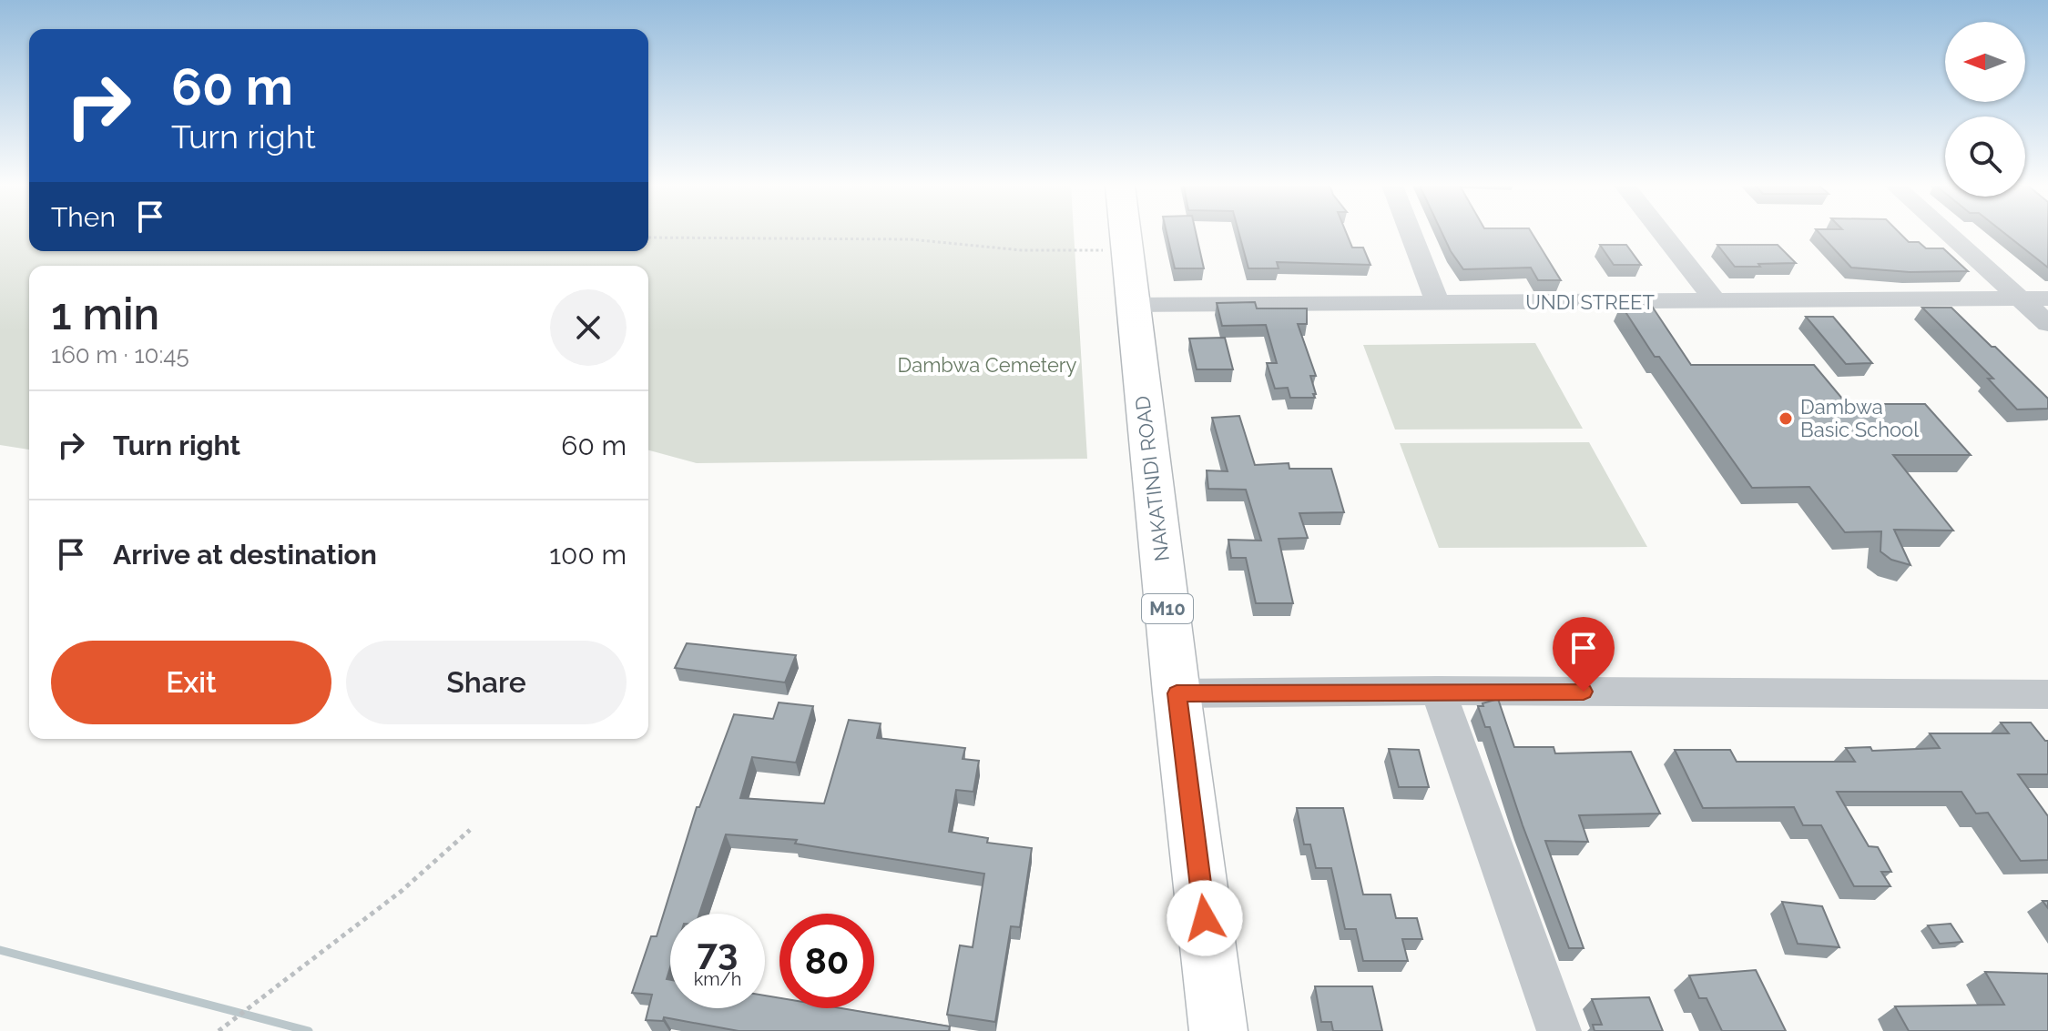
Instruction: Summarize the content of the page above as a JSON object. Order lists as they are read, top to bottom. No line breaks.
{"streets":{"highway":["NAKATINDI ROAD","M10"],"street":["UNDI STREET"]},"crossings":[["UNDI STREET","NAKATINDI ROAD"]],"parks":["Dambwa Cemetery"],"places":["Dambwa Basic School"],"north":"left","page":{"turn":["60 m","Turn right"],"then":"Then","heading":["1 min","160 m · 10:45"],"list":[{"name":"Turn right","value":"60 m"},{"name":"Arrive at destination","value":"100 m"}],"buttons":["Exit","Share"],"speed":"73 km/h","limit":"80"}}
